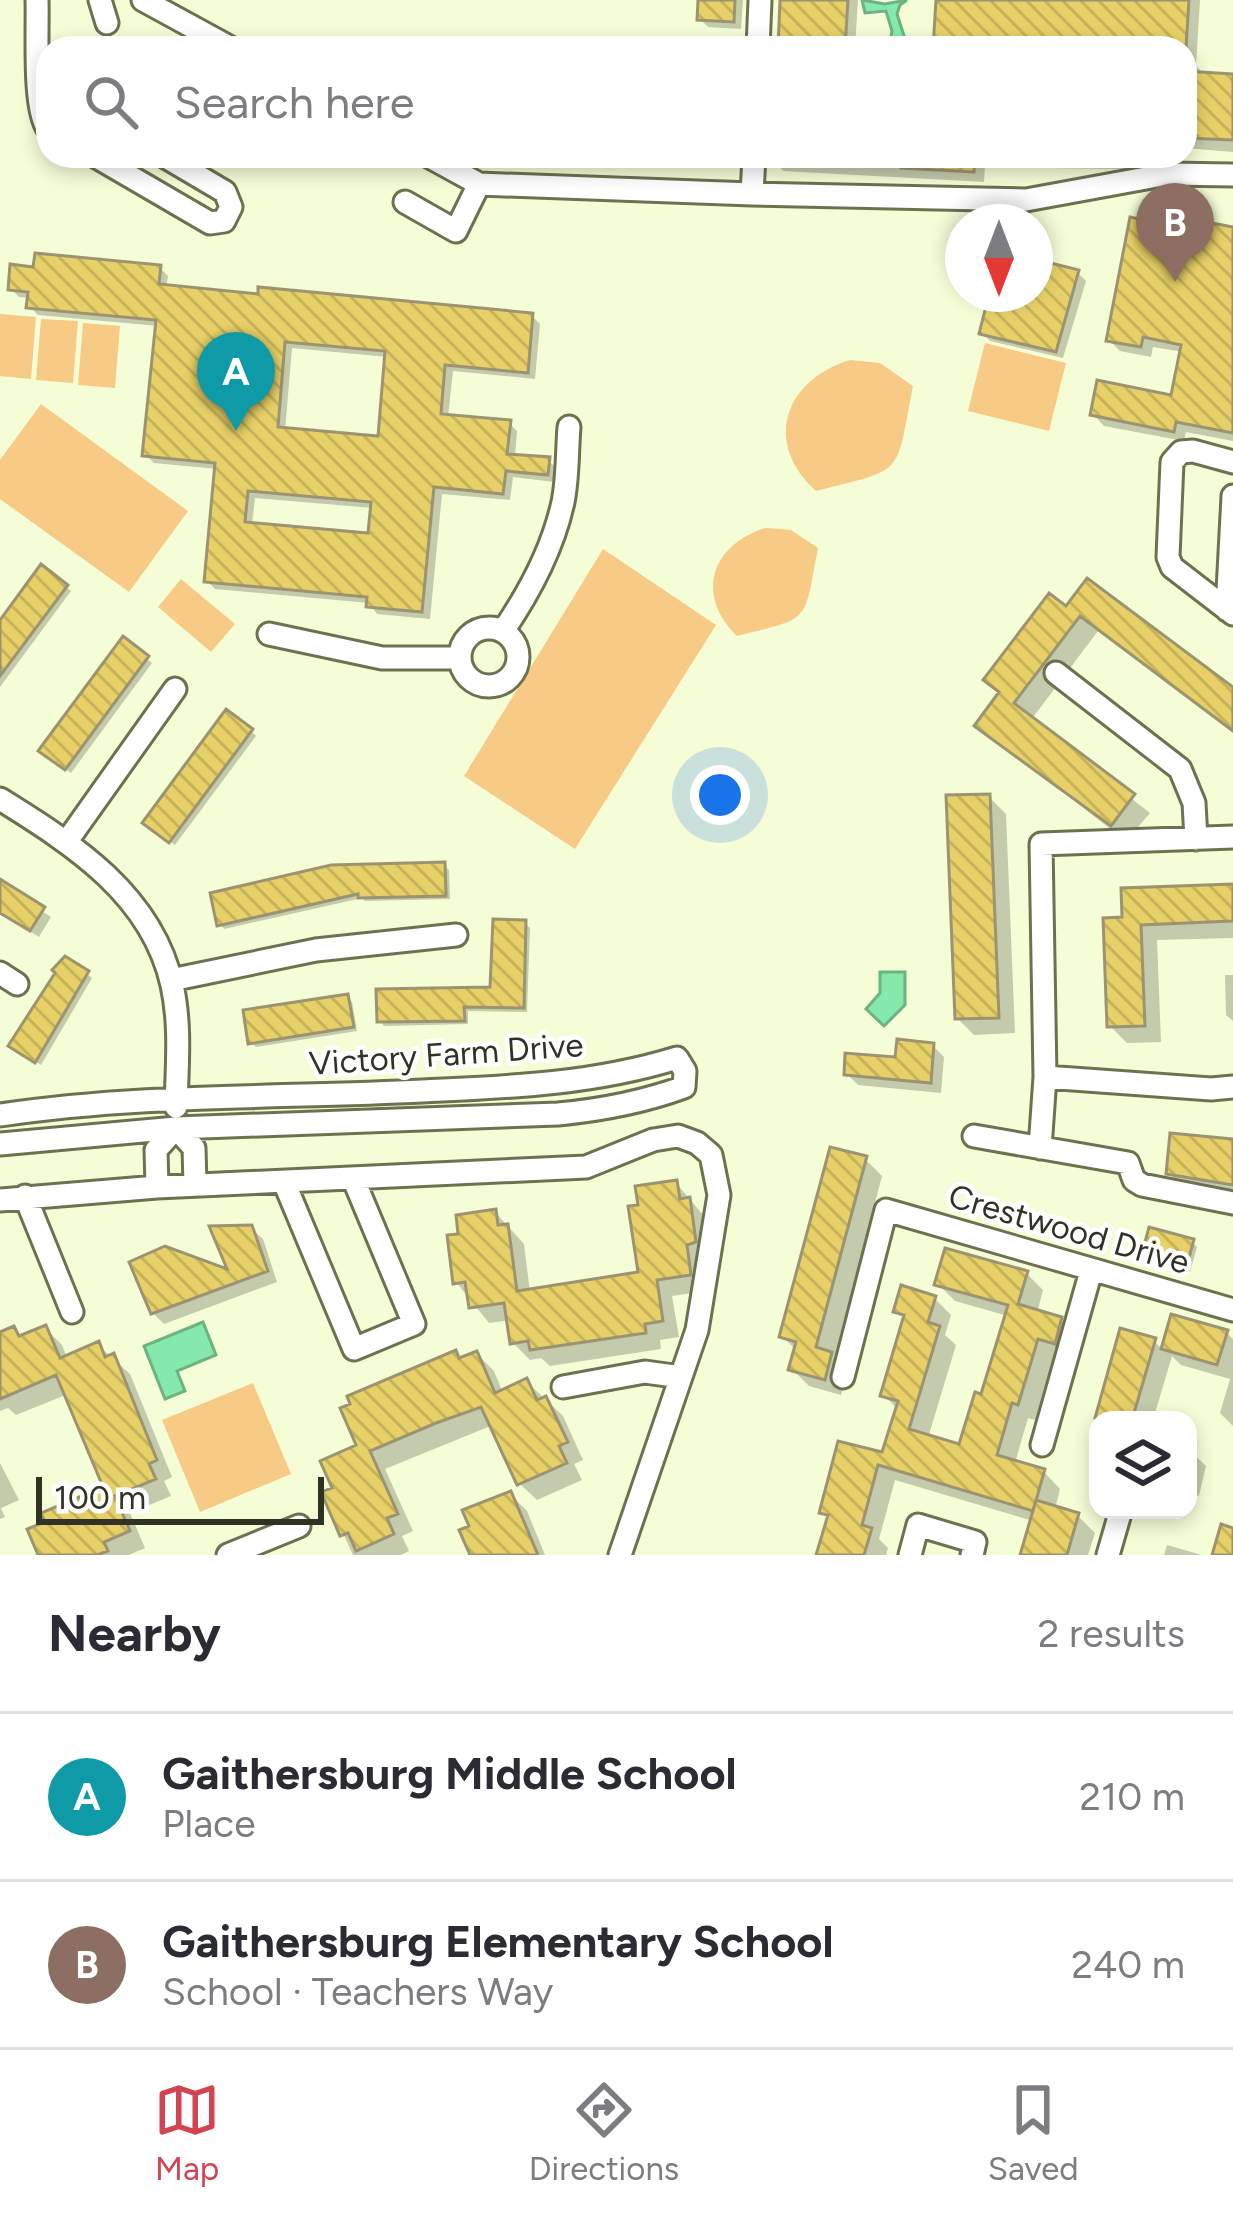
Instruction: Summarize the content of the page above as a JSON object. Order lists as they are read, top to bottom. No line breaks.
{"streets":{"street":["Victory Farm Drive","Crestwood Drive"]},"scale_bar":"100 m","north":"bottom","page":{"search":"Search here","pins":["B","A"],"scale":"100 m","heading":["Nearby","2 results"],"list":[{"mark":"A","name":"Gaithersburg Middle School","note":"Place","value":"210 m"},{"mark":"B","name":"Gaithersburg Elementary School","note":"School · Teachers Way","value":"240 m"}],"nav":["Map","Directions","Saved"]}}
